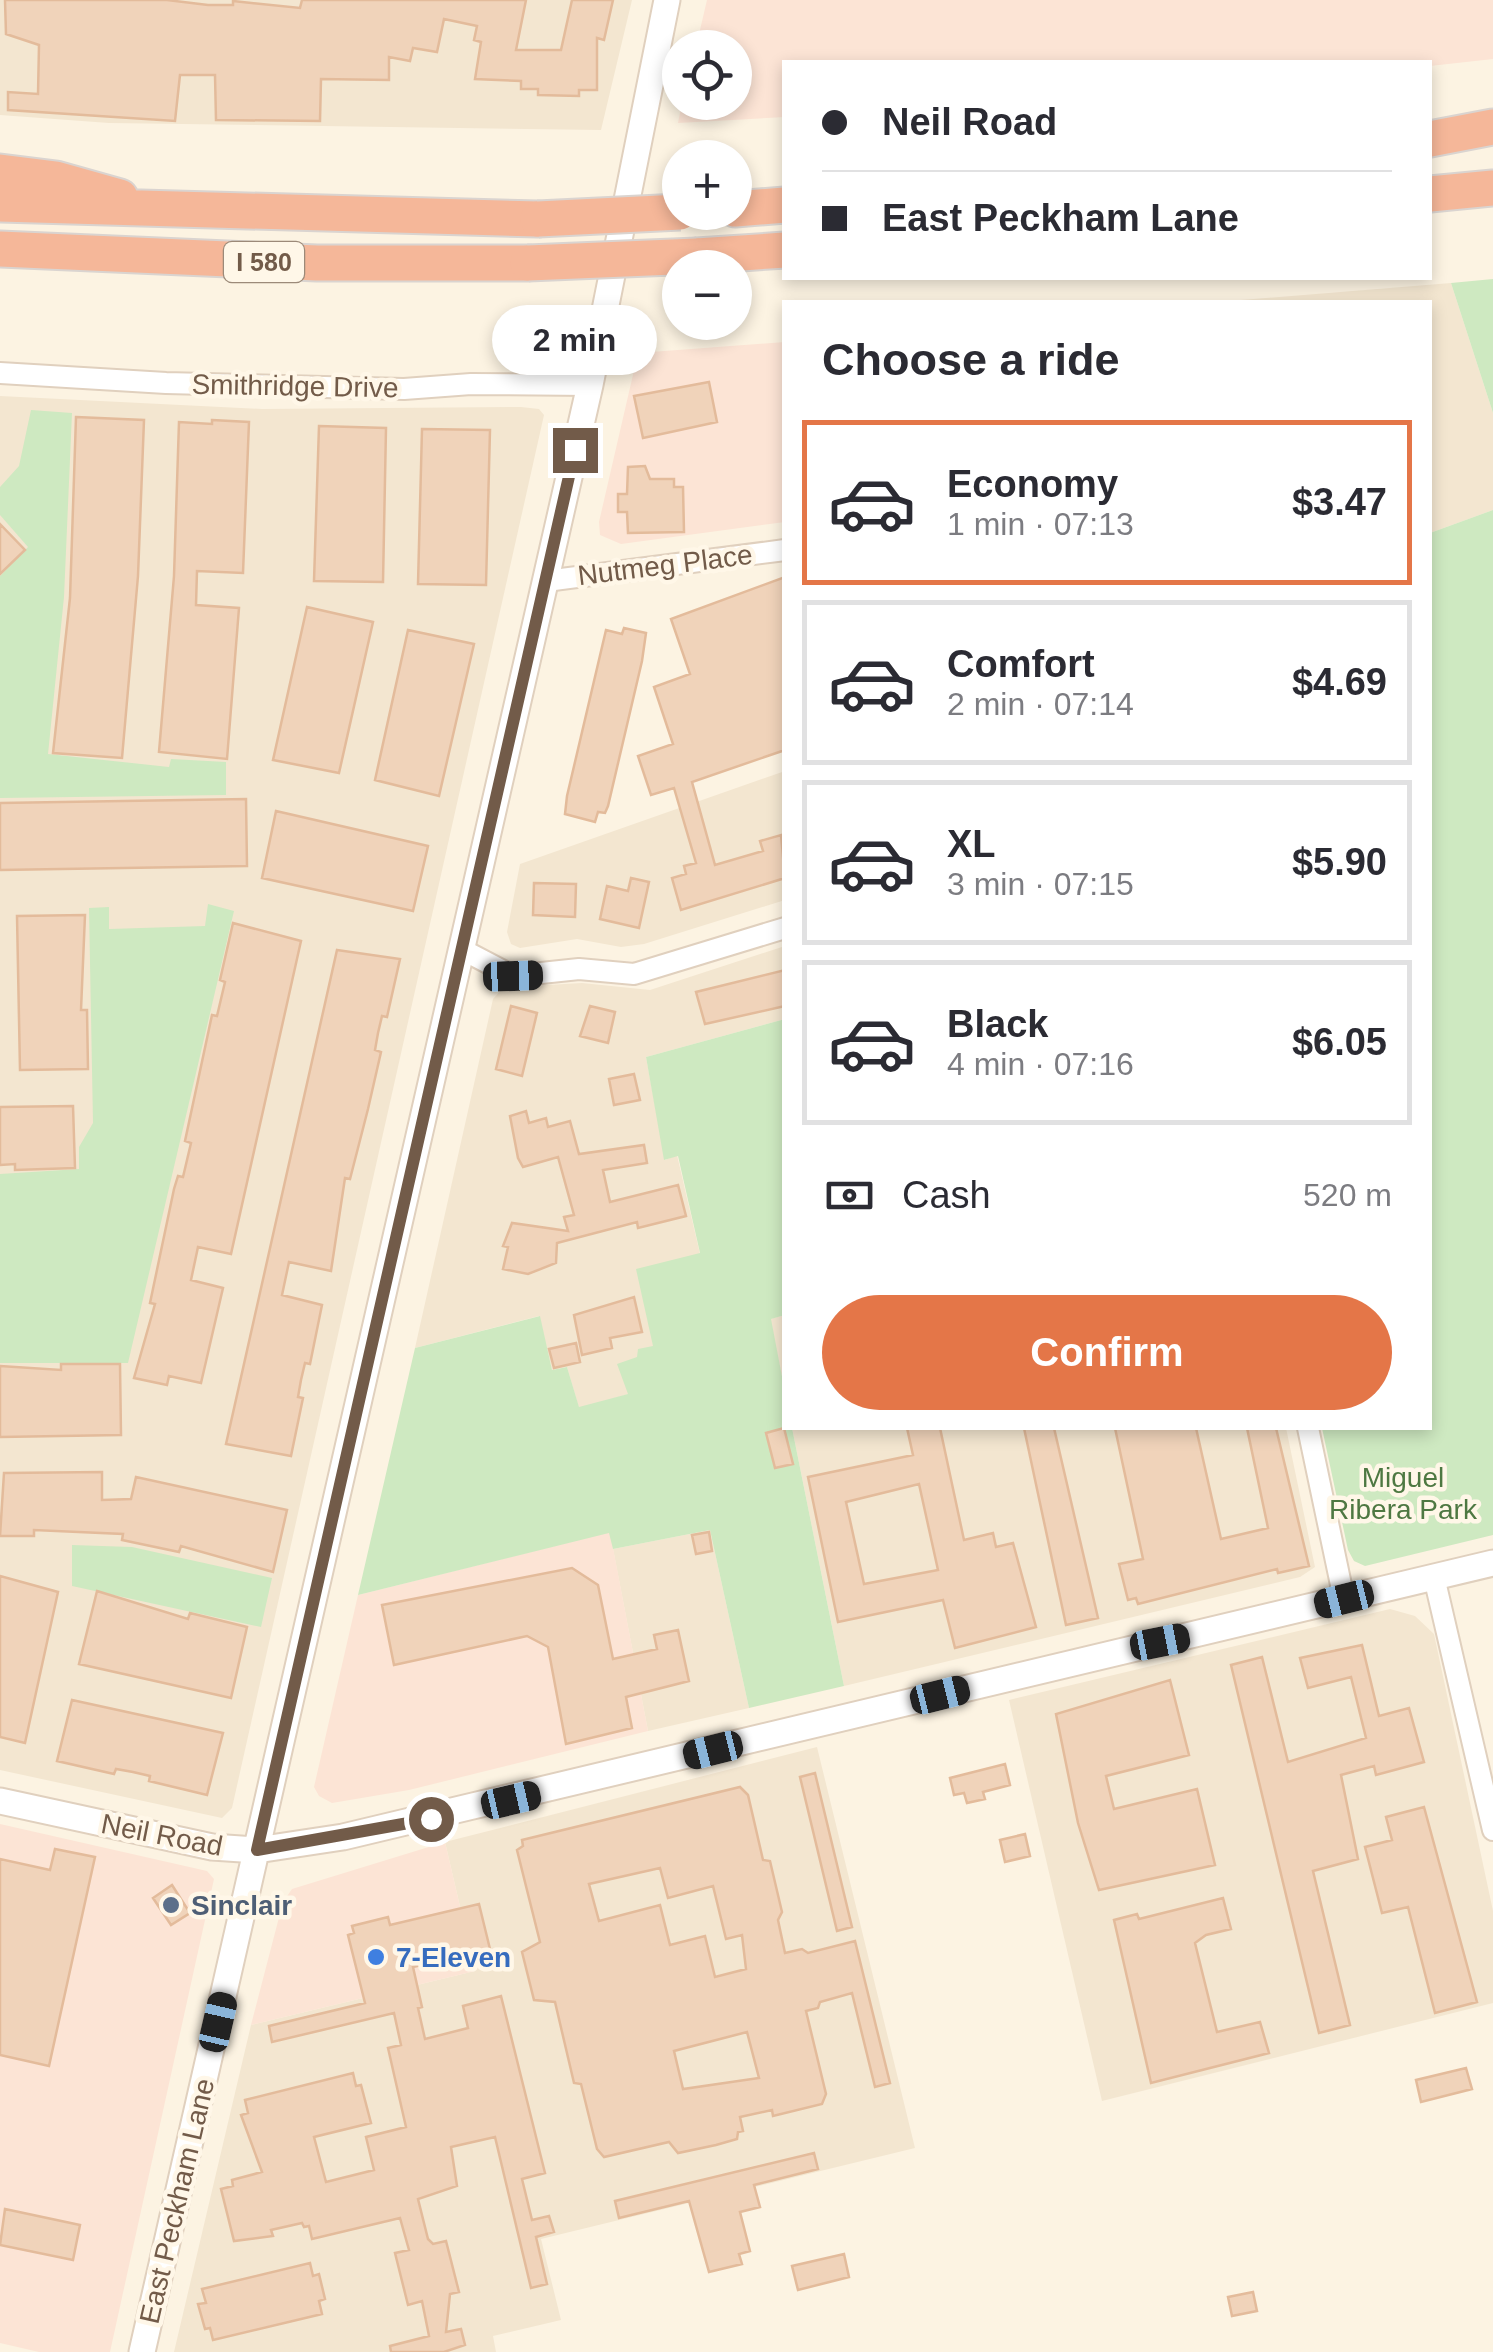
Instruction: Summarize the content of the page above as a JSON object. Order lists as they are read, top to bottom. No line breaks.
{"streets":{"highway":["I 580"],"street":["Smithridge Drive","Nutmeg Place","Neil Road","East Peckham Lane"]},"crossings":[["Smithridge Drive","East Peckham Lane"],["Nutmeg Place","East Peckham Lane"],["Neil Road","East Peckham Lane"]],"parks":["Miguel Ribera Park"],"places":["Sinclair","7-Eleven"],"page":{"map_buttons":["+","−"],"banner":["Neil Road","East Peckham Lane"],"heading":"Choose a ride","bubble":"2 min","list":[{"name":"Economy","note":"1 min · 07:13","value":"$3.47"},{"name":"Comfort","note":"2 min · 07:14","value":"$4.69"},{"name":"XL","note":"3 min · 07:15","value":"$5.90"},{"name":"Black","note":"4 min · 07:16","value":"$6.05"}],"pay":["Cash","520 m"],"buttons":"Confirm"}}
